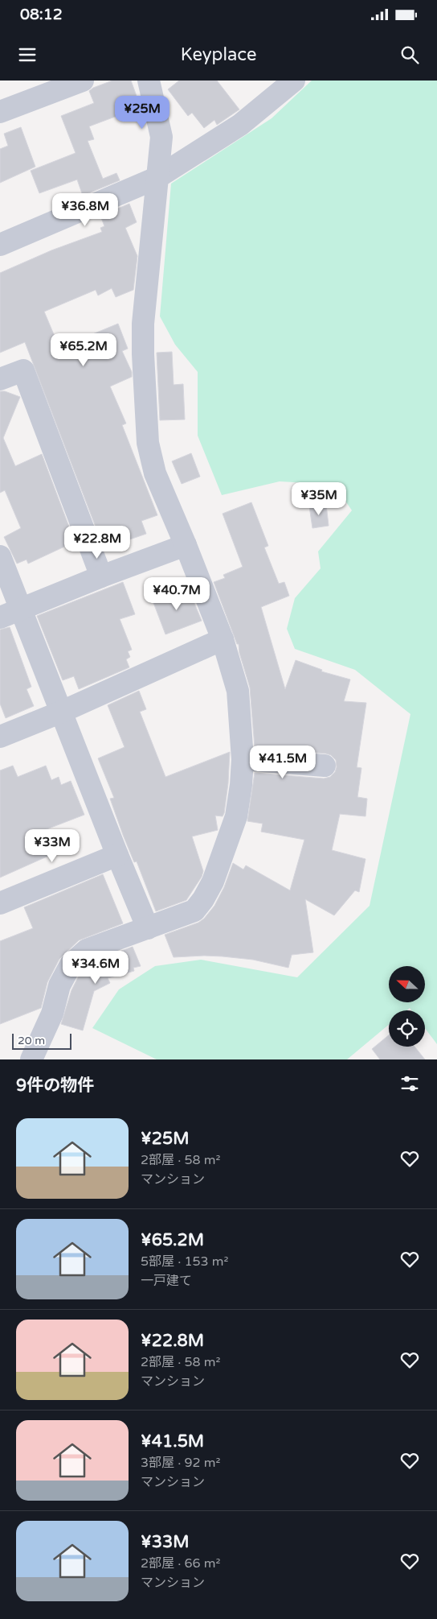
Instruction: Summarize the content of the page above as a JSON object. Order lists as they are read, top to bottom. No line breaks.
{"scale_bar":"20 m","north":"left","page":{"status":"08:12","header":"Keyplace","price":["¥25M","¥36.8M","¥65.2M","¥35M","¥22.8M","¥40.7M","¥41.5M","¥33M","¥34.6M"],"scale":"20 m","heading":"9件の物件","list":[{"name":"¥25M","note":"2部屋 · 58 m² · マンション"},{"name":"¥65.2M","note":"5部屋 · 153 m² · 一戸建て"},{"name":"¥22.8M","note":"2部屋 · 58 m² · マンション"},{"name":"¥41.5M","note":"3部屋 · 92 m² · マンション"},{"name":"¥33M","note":"2部屋 · 66 m² · マンション"}]}}
